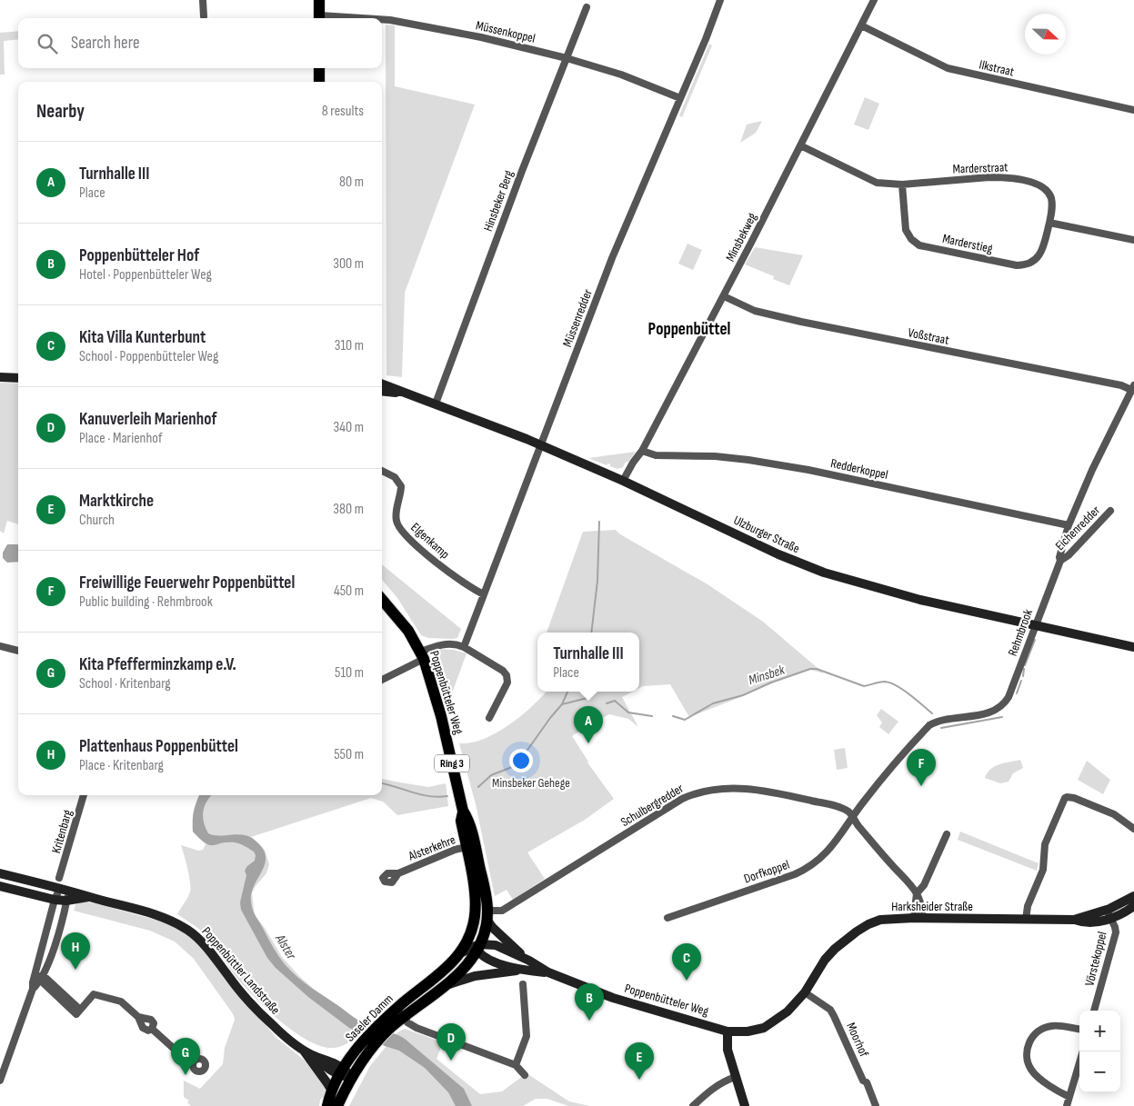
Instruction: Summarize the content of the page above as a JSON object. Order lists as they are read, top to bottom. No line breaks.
{"streets":{"main road":["Ulzburger Straße","Poppenbütteler Weg","Ring 3","Harksheider Straße","Poppenbüttler Landstraße","Saseler Damm"],"street":["Müssenkoppel","Ilkstraat","Marderstraat","Hinsbeker Berg","Minsbekweg","Marderstieg","Müssenredder","Voßstraat","Redderkoppel","Eichenredder","Elgenkamp","Rehmbrook","Schulbergredder","Kritenbarg","Alsterkehre","Dorfkoppel","Vörstekoppel","Moorhof"]},"crossings":[["Müssenkoppel","Hinsbeker Berg"],["Müssenkoppel","Müssenredder"],["Ilkstraat","Minsbekweg"],["Marderstraat","Minsbekweg"],["Marderstraat","Marderstieg"],["Hinsbeker Berg","Ulzburger Straße"],["Minsbekweg","Voßstraat"],["Minsbekweg","Redderkoppel"],["Minsbekweg","Ulzburger Straße"],["Müssenredder","Ulzburger Straße"],["Müssenredder","Elgenkamp"],["Voßstraat","Rehmbrook"],["Redderkoppel","Rehmbrook"],["Eichenredder","Rehmbrook"],["Ulzburger Straße","Rehmbrook"],["Rehmbrook","Schulbergredder"],["Rehmbrook","Dorfkoppel"],["Poppenbütteler Weg","Schulbergredder"],["Poppenbütteler Weg","Alsterkehre"],["Poppenbütteler Weg","Harksheider Straße"],["Poppenbütteler Weg","Saseler Damm"],["Schulbergredder","Dorfkoppel"],["Schulbergredder","Harksheider Straße"],["Harksheider Straße","Vörstekoppel"],["Harksheider Straße","Moorhof"],["Poppenbüttler Landstraße","Saseler Damm"]],"districts":["Poppenbüttel"],"water":["Minsbek","Alster"],"parks":["Minsbeker Gehege"],"north":"right","page":{"search":"Search here","heading":["Nearby","8 results"],"list":[{"mark":"A","name":"Turnhalle III","note":"Place","value":"80 m"},{"mark":"B","name":"Poppenbütteler Hof","note":"Hotel · Poppenbütteler Weg","value":"300 m"},{"mark":"C","name":"Kita Villa Kunterbunt","note":"School · Poppenbütteler Weg","value":"310 m"},{"mark":"D","name":"Kanuverleih Marienhof","note":"Place · Marienhof","value":"340 m"},{"mark":"E","name":"Marktkirche","note":"Church","value":"380 m"},{"mark":"F","name":"Freiwillige Feuerwehr Poppenbüttel","note":"Public building · Rehmbrook","value":"450 m"},{"mark":"G","name":"Kita Pfefferminzkamp e.V.","note":"School · Kritenbarg","value":"510 m"},{"mark":"H","name":"Plattenhaus Poppenbüttel","note":"Place · Kritenbarg","value":"550 m"}],"popup":["Turnhalle III","Place"],"pins":["A","F","H","C","B","D","G","E"],"map_buttons":["+","−"]}}
